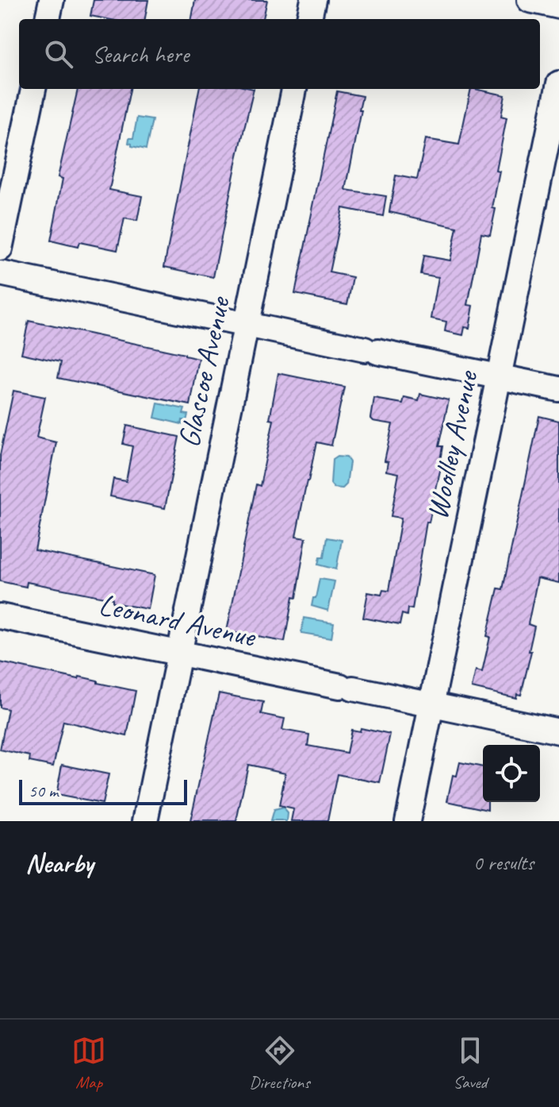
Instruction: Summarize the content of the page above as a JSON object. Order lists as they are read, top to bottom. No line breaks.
{"streets":{"street":["Glascoe Avenue","Woolley Avenue","Leonard Avenue"]},"crossings":[["Glascoe Avenue","Leonard Avenue"],["Woolley Avenue","Leonard Avenue"]],"scale_bar":"50 m","page":{"search":"Search here","scale":"50 m","heading":["Nearby","0 results"],"nav":["Map","Directions","Saved"]}}
